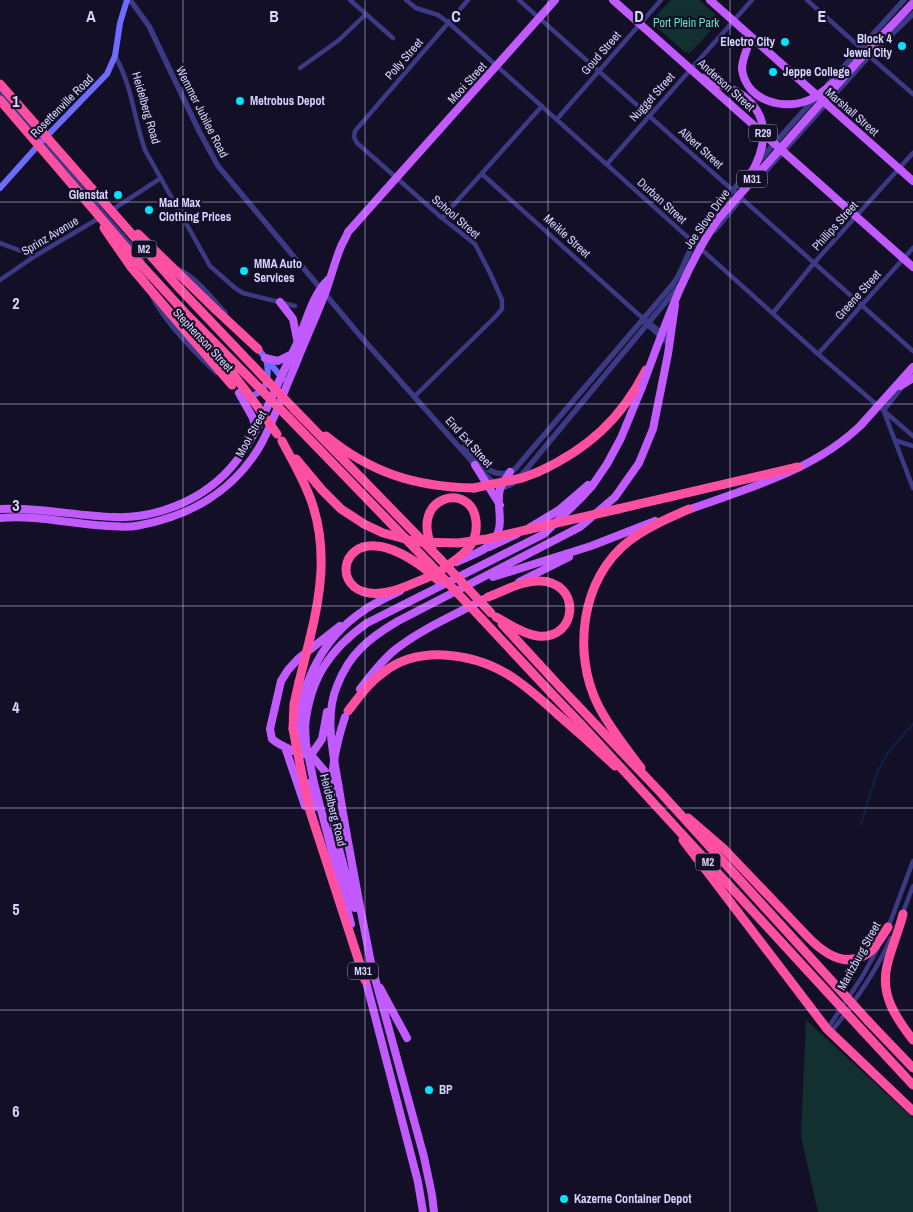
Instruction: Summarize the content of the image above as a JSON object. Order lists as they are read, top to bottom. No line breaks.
{"streets":{"highway":["M2"],"main road":["Mooi Street","Anderson Street","Rosettenville Road","Heidelberg Road","Marshall Street","R29","M31","Joe Slovo Drive","Stephenson Street"],"street":["Goud Street","Polly Street","Nugget Street","Wemmer Jubilee Road","Albert Street","Durban Street","School Street","Phillips Street","Sprinz Avenue","Meikle Street","Greene Street","End Ext Street","Maritzburg Street"]},"crossings":[["Goud Street","Anderson Street"],["Goud Street","Albert Street"],["Goud Street","Durban Street"],["Polly Street","Durban Street"],["Polly Street","School Street"],["Mooi Street","Wemmer Jubilee Road"],["Mooi Street","Albert Street"],["Mooi Street","Durban Street"],["Mooi Street","School Street"],["Mooi Street","Stephenson Street"],["Anderson Street","Nugget Street"],["Anderson Street","Phillips Street"],["Anderson Street","Greene Street"],["Nugget Street","Marshall Street"],["Nugget Street","Albert Street"],["Nugget Street","Durban Street"],["Rosettenville Road","Heidelberg Road"],["Rosettenville Road","Wemmer Jubilee Road"],["Rosettenville Road","Stephenson Street"],["Heidelberg Road","M31"],["Heidelberg Road","Sprinz Avenue"],["Marshall Street","Phillips Street"],["Albert Street","Joe Slovo Drive"],["Albert Street","Phillips Street"],["Albert Street","Greene Street"],["Durban Street","Phillips Street"],["Durban Street","Greene Street"],["Sprinz Avenue","Stephenson Street"]],"parks":["Port Plein Park"],"places":["Electro City","Block 4 Jewel City","Jeppe College","Metrobus Depot","Glenstat","Mad Max Clothing Prices","MMA Auto Services","BP","Kazerne Container Depot"],"grid":{"columns":["A","B","C","D","E"],"rows":["1","2","3","4","5","6"]}}
